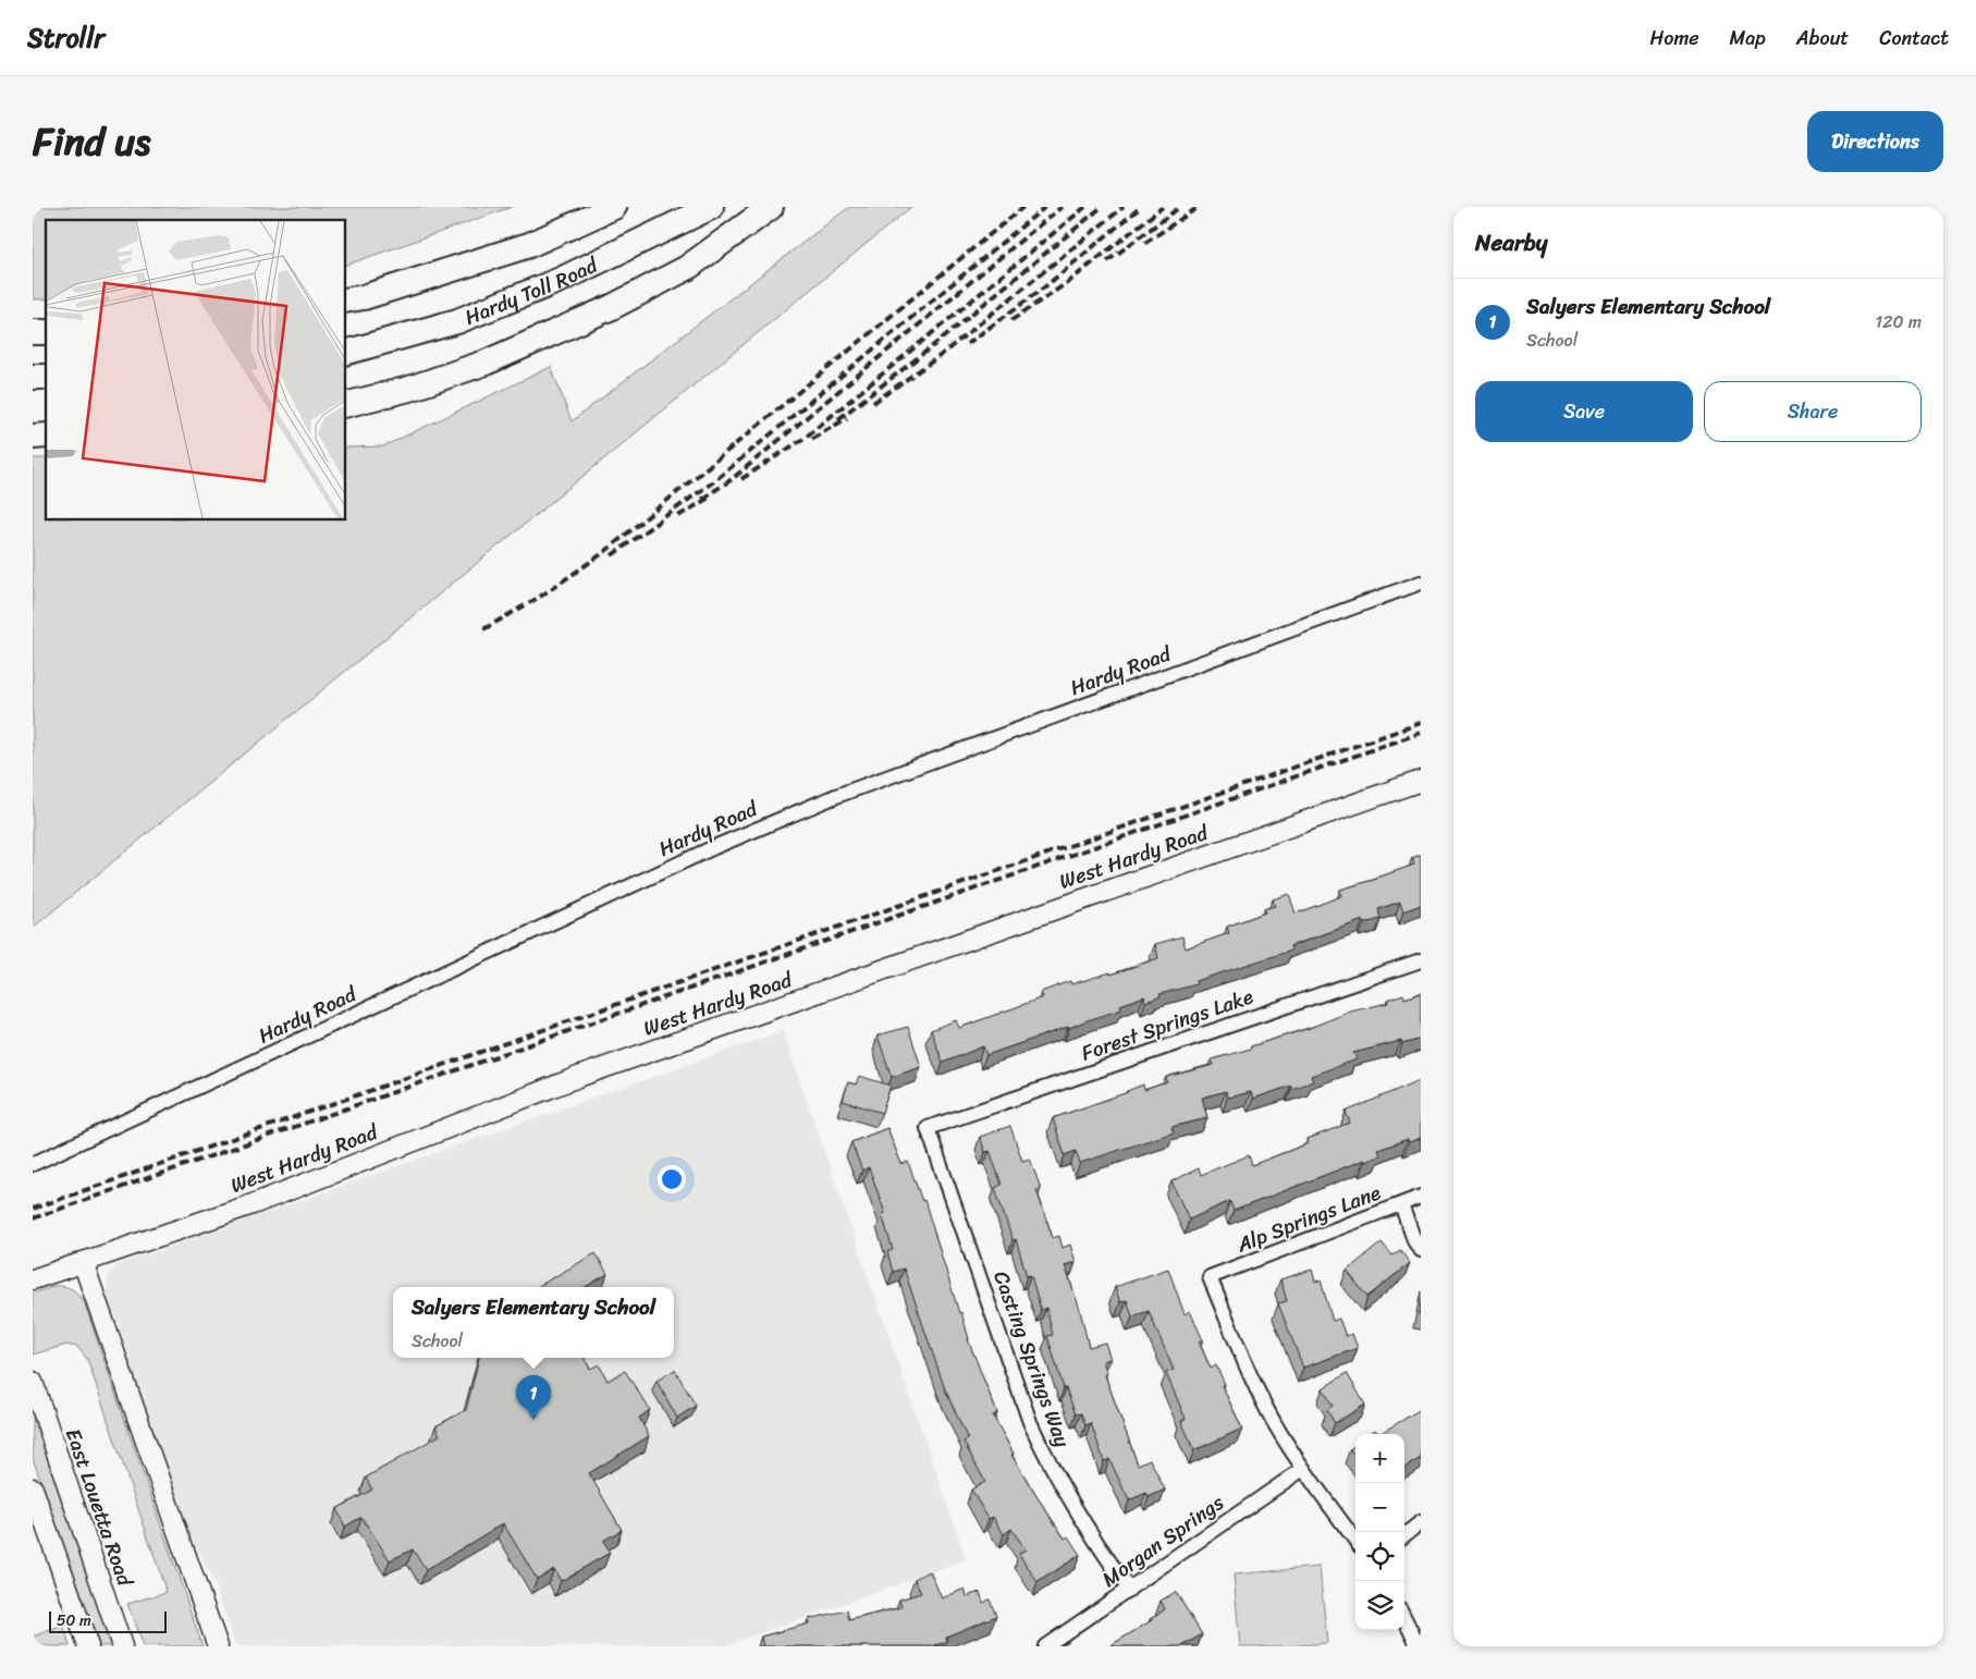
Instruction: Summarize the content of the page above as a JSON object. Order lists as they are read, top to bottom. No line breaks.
{"streets":{"highway":["Hardy Toll Road"],"main road":["West Hardy Road","East Louetta Road"],"street":["Hardy Road","Forest Springs Lake","Alp Springs Lane","Casting Springs Way","Morgan Springs"]},"crossings":[["Forest Springs Lake","Casting Springs Way"],["Alp Springs Lane","Morgan Springs"],["Casting Springs Way","Morgan Springs"]],"scale_bar":"50 m","page":{"header":"Strollr","nav":["Home","Map","About","Contact"],"title":"Find us","buttons":["Directions",["Save","Share"]],"heading":"Nearby","list":[{"mark":"1","name":"Salyers Elementary School","note":"School","value":"120 m"}],"popup":["Salyers Elementary School","School"],"pins":"1","map_buttons":["+","−"],"scale":"50 m"}}
